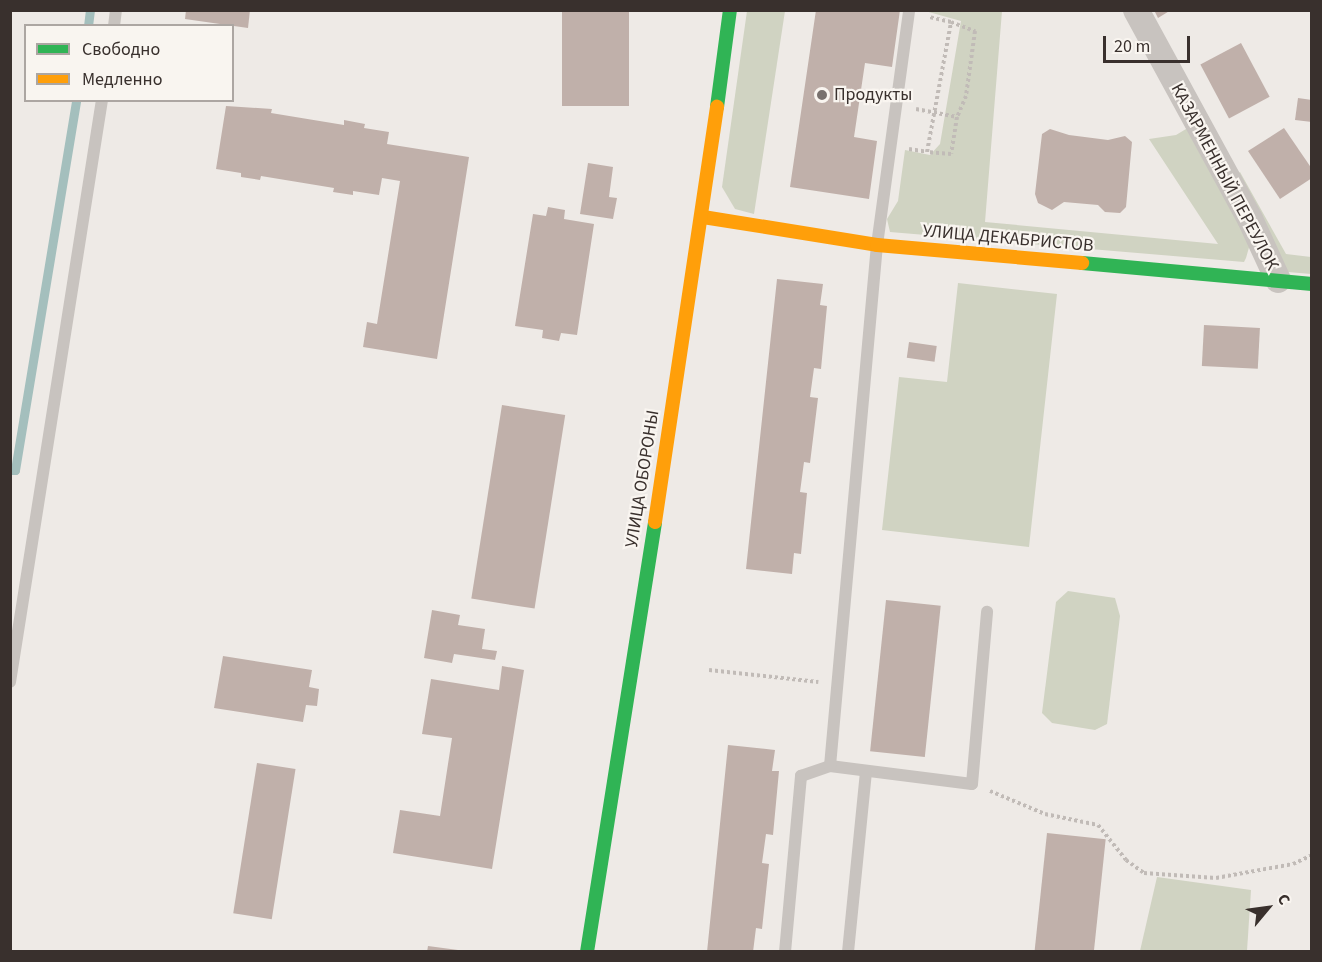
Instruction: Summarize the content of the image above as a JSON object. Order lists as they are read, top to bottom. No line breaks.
{"streets":{"street":["КАЗАРМЕННЫЙ ПЕРЕУЛОК","УЛИЦА ДЕКАБРИСТОВ","УЛИЦА ОБОРОНЫ"]},"crossings":[["КАЗАРМЕННЫЙ ПЕРЕУЛОК","УЛИЦА ДЕКАБРИСТОВ"],["УЛИЦА ДЕКАБРИСТОВ","УЛИЦА ОБОРОНЫ"]],"places":["Продукты"],"legend":["Свободно","Медленно"],"scale_bar":"20 m","north":"top right"}
